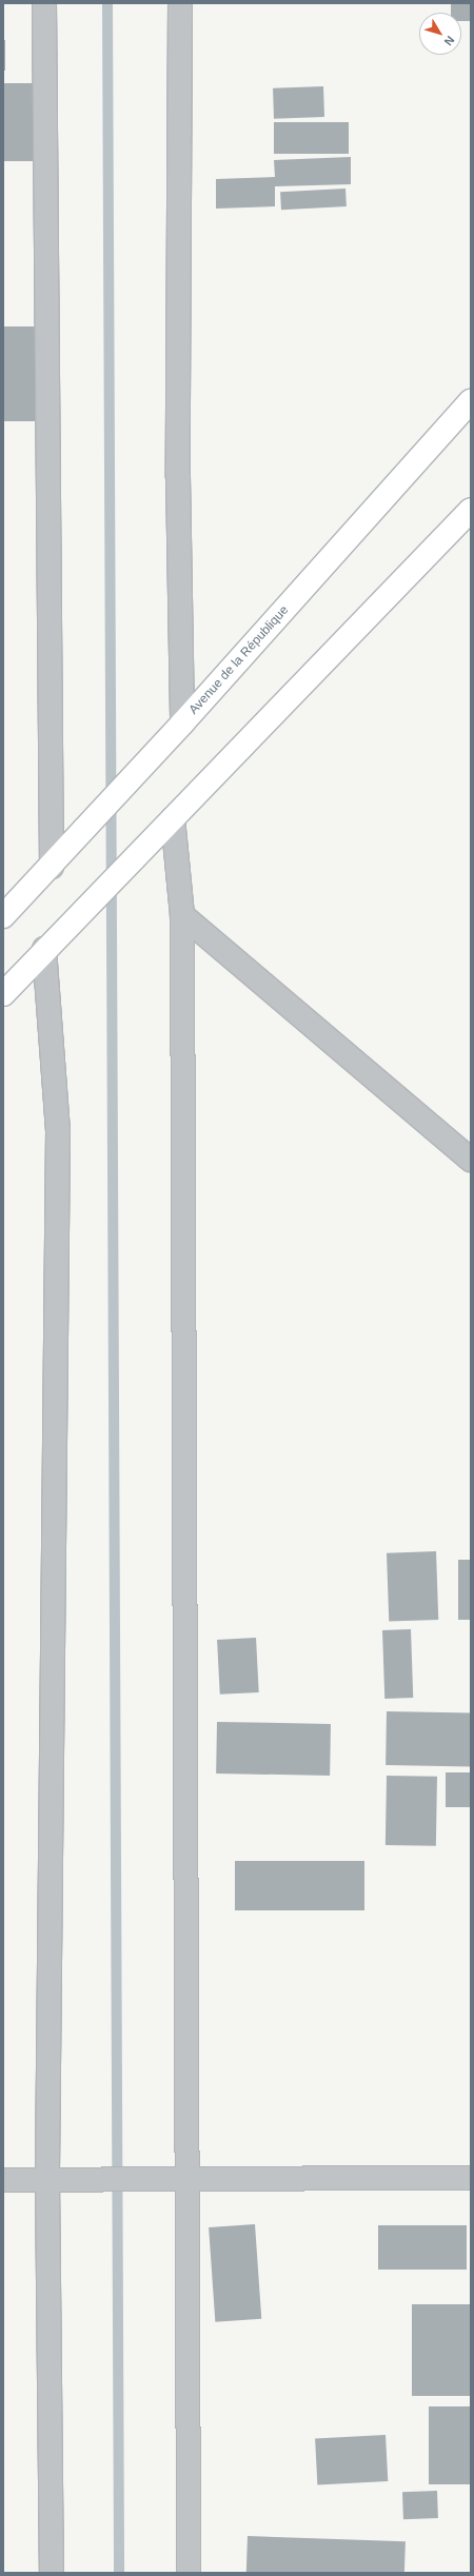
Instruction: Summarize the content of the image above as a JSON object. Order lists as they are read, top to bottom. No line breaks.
{"streets":{"main road":["Avenue de la République"]},"north":"bottom right"}
